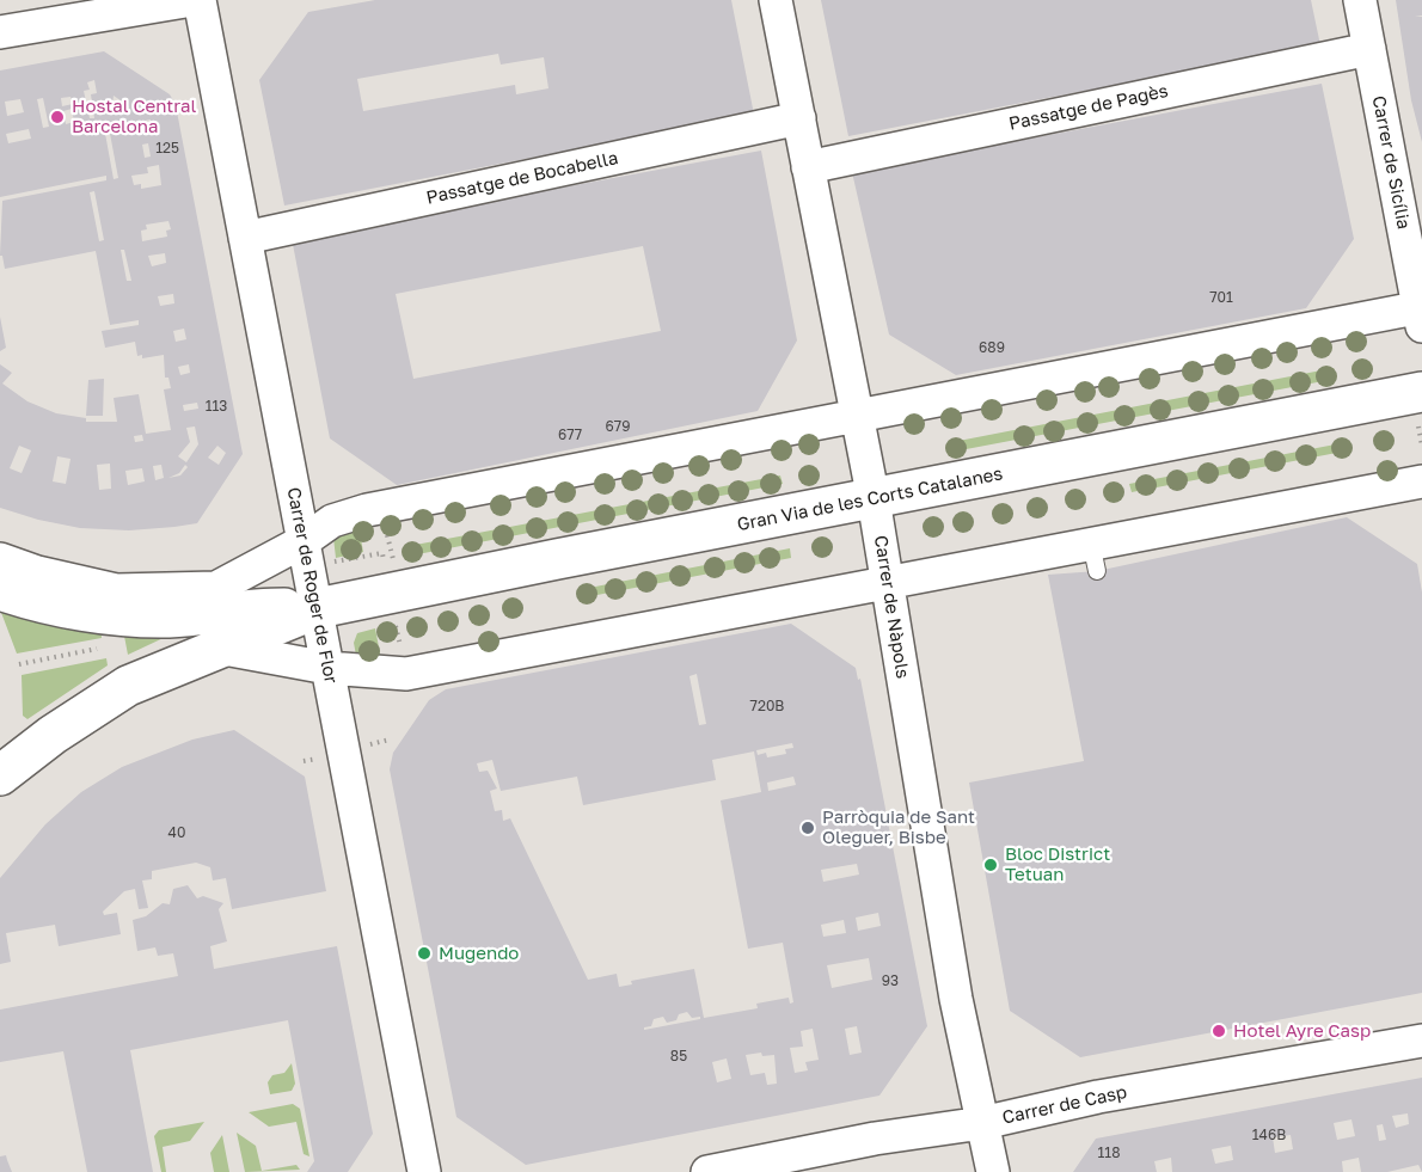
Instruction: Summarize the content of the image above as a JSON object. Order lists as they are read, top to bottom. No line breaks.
{"streets":{"main road":["Gran Via de les Corts Catalanes"],"street":["Passatge de Pagès","Carrer de Sicília","Passatge de Bocabella","Carrer de Roger de Flor","Carrer de Nàpols","Carrer de Casp"]},"crossings":[["Passatge de Pagès","Carrer de Sicília"],["Passatge de Pagès","Carrer de Nàpols"],["Passatge de Bocabella","Carrer de Roger de Flor"],["Passatge de Bocabella","Carrer de Nàpols"],["Gran Via de les Corts Catalanes","Carrer de Roger de Flor"],["Gran Via de les Corts Catalanes","Carrer de Nàpols"],["Carrer de Nàpols","Carrer de Casp"]],"places":["Hostal Central Barcelona","Parròquia de Sant Oleguer, Bisbe","Bloc District Tetuan","Mugendo","Hotel Ayre Casp"],"house_numbers":["125","701","689","113","679","677","720B","40","93","85","146B","118"]}
